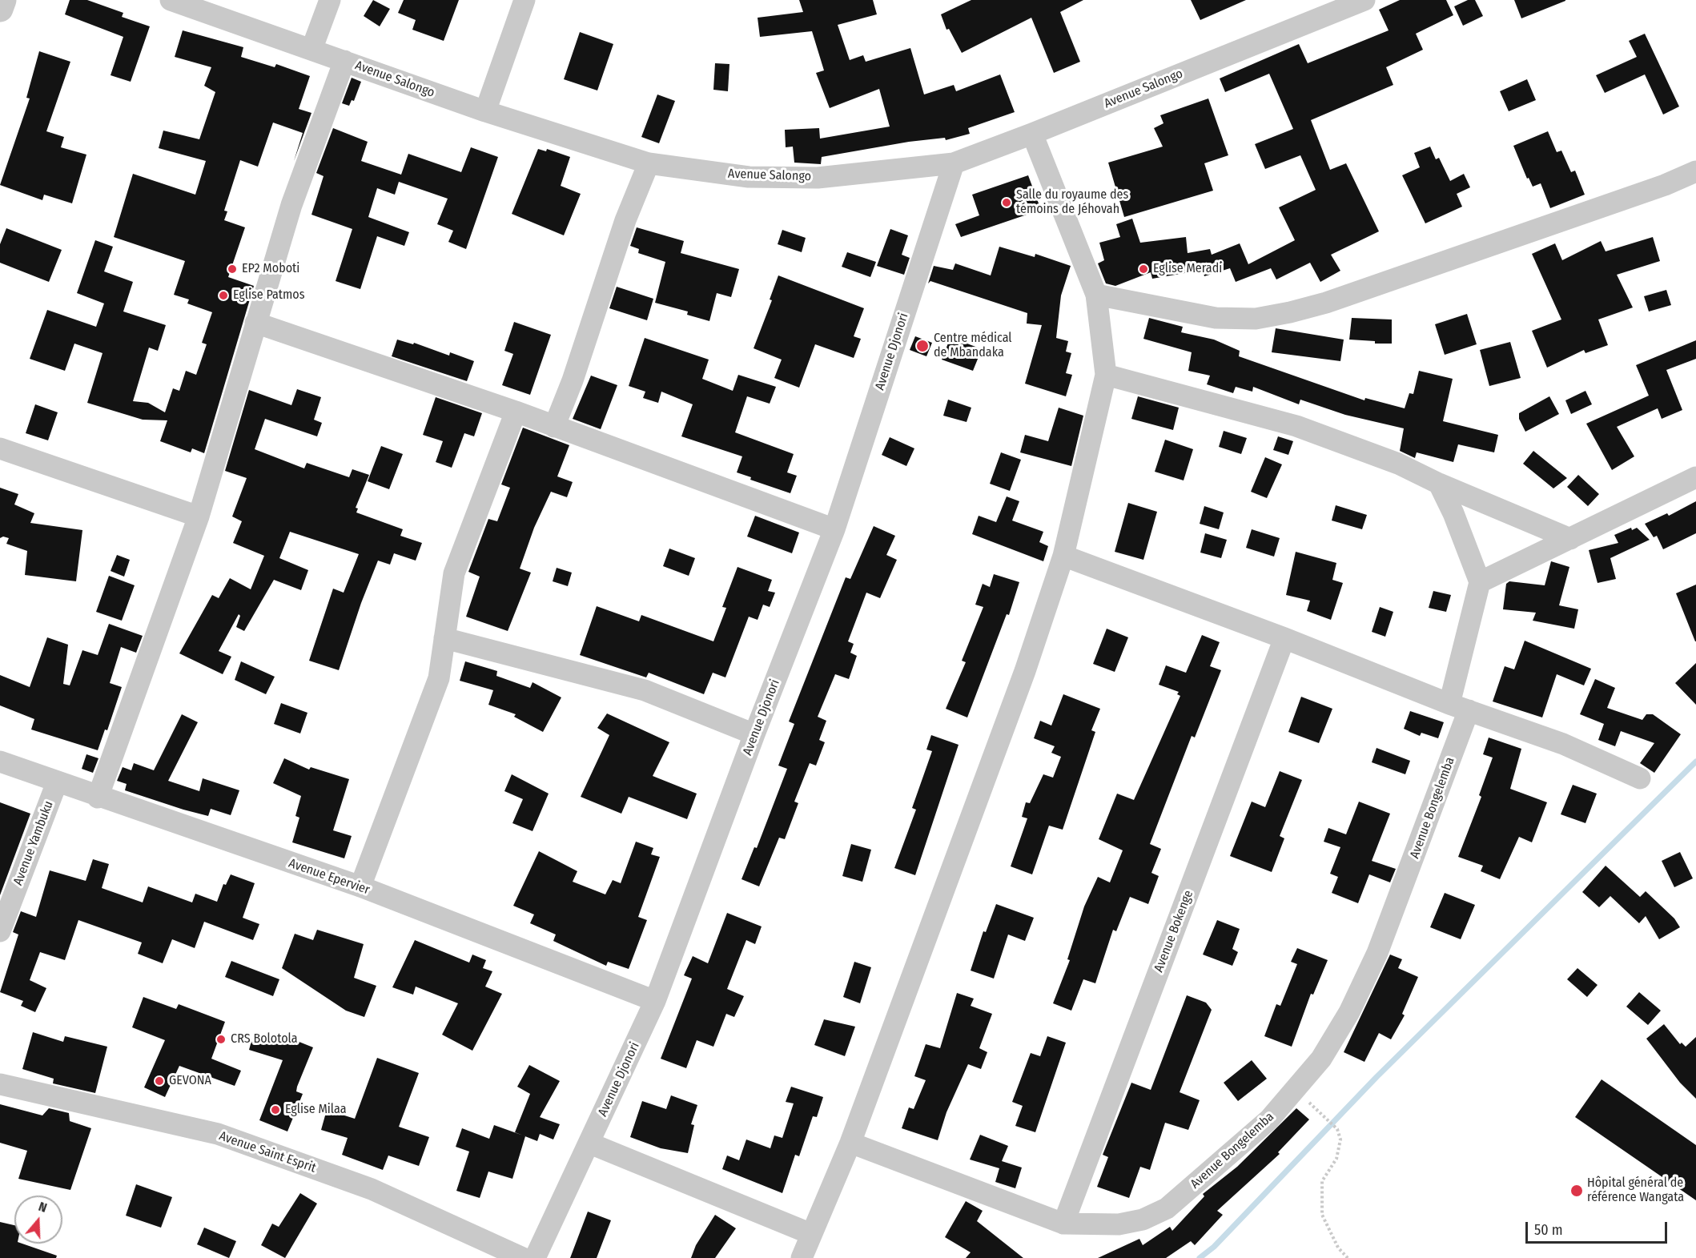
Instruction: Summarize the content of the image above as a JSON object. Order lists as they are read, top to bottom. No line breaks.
{"streets":{"street":["Avenue Salongo","Avenue Djonori","Avenue Bongelemba","Avenue Yambuku","Avenue Epervier","Avenue Bokenge","Avenue Saint Esprit"]},"crossings":[["Avenue Salongo","Avenue Djonori"],["Avenue Djonori","Avenue Epervier"],["Avenue Bongelemba","Avenue Bokenge"],["Avenue Yambuku","Avenue Epervier"]],"places":["Salle du royaume des témoins de Jéhovah","EP2 Moboti","Eglise Meradi","Eglise Patmos","Centre médical de Mbandaka","CRS Bolotola","GEVONA","Eglise Milaa","Hôpital général de référence Wangata"],"scale_bar":"50 m","north":"top"}
